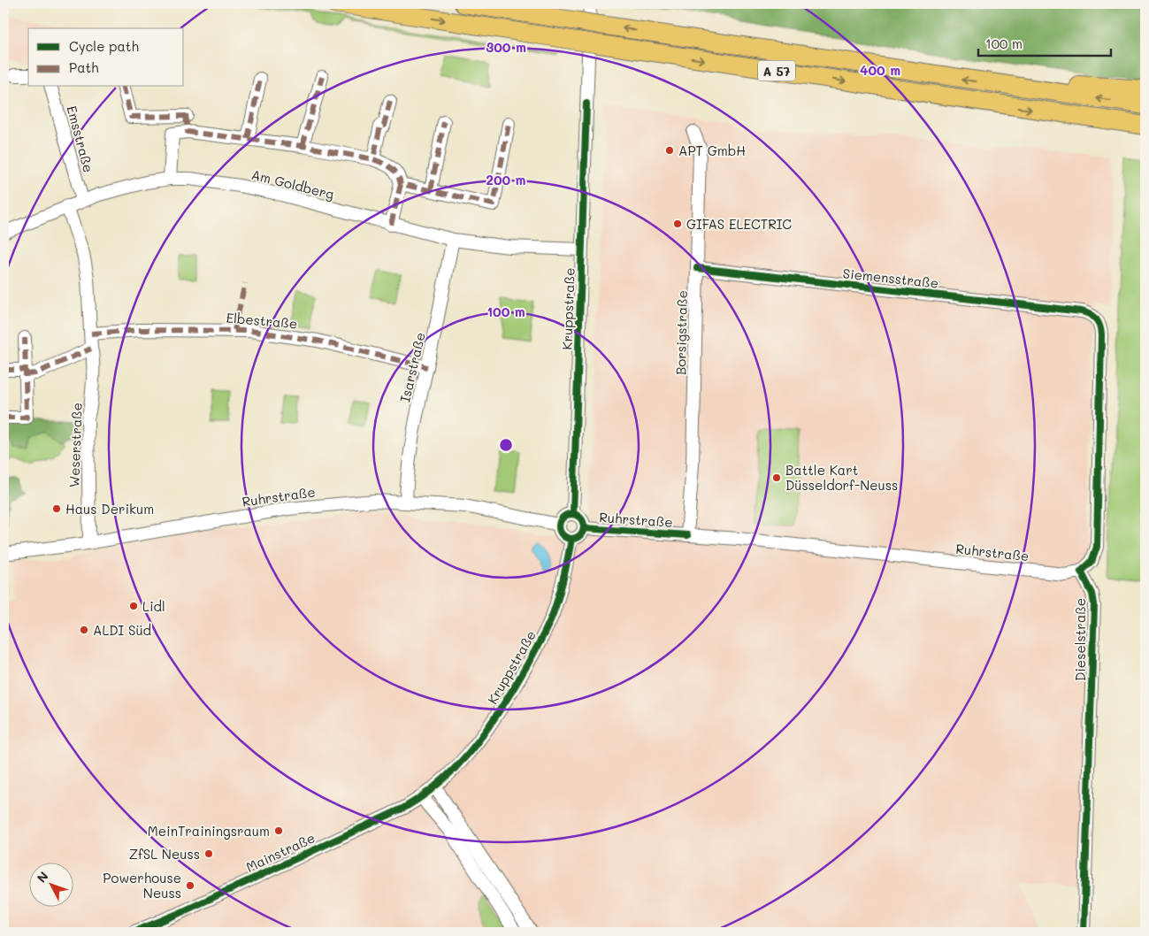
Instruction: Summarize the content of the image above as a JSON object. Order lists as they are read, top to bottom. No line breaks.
{"streets":{"highway":["A 57"],"street":["Emsstraße","Am Goldberg","Siemensstraße","Kruppstraße","Elbestraße","Borsigstraße","Isarstraße","Weserstraße","Ruhrstraße","Dieselstraße","Mainstraße"]},"crossings":[["Emsstraße","Am Goldberg"],["Am Goldberg","Kruppstraße"],["Am Goldberg","Isarstraße"],["Am Goldberg","Weserstraße"],["Siemensstraße","Borsigstraße"],["Siemensstraße","Ruhrstraße"],["Siemensstraße","Dieselstraße"],["Kruppstraße","Ruhrstraße"],["Kruppstraße","Mainstraße"],["Elbestraße","Isarstraße"],["Elbestraße","Weserstraße"],["Borsigstraße","Ruhrstraße"],["Isarstraße","Ruhrstraße"],["Weserstraße","Ruhrstraße"],["Ruhrstraße","Dieselstraße"]],"places":["APT GmbH","GIFAS ELECTRIC","Battle Kart Düsseldorf-Neuss","Haus Derikum","Lidl","ALDI Süd","MeinTrainingsraum","ZfSL Neuss","Powerhouse Neuss"],"legend":["Cycle path","Path"],"scale_bar":"100 m","north":"top left","rings":["300 m","400 m","200 m","100 m"]}
